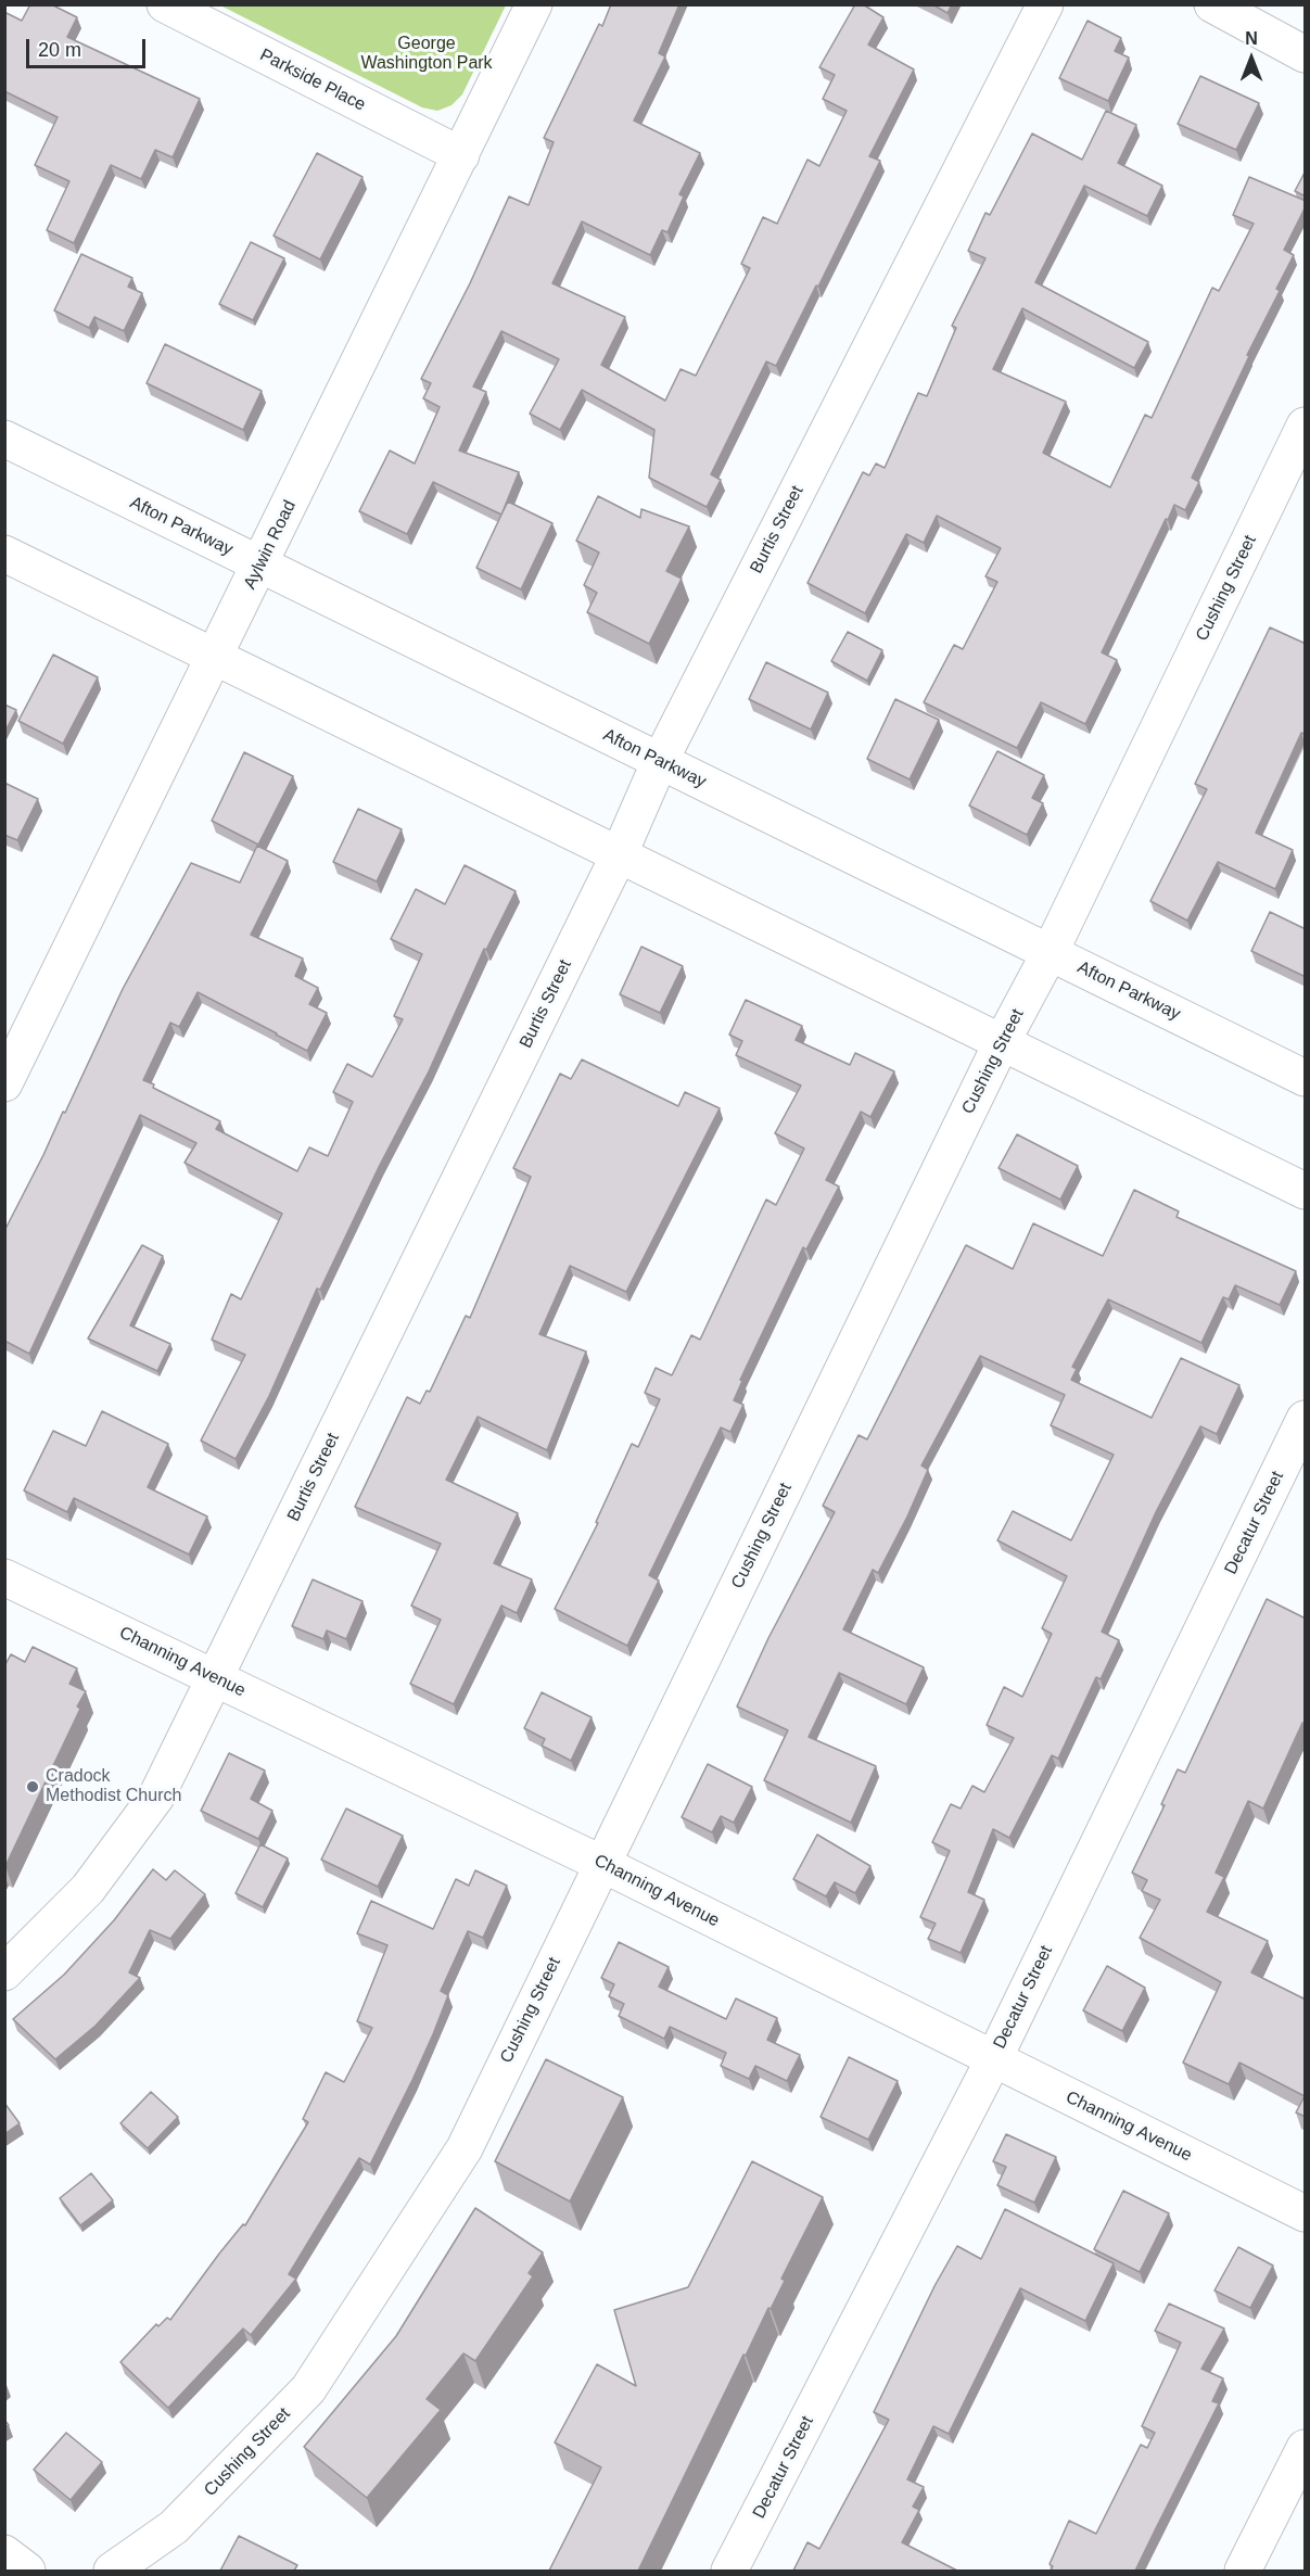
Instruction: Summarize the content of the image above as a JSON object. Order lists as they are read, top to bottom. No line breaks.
{"streets":{"street":["Parkside Place","Afton Parkway","Burtis Street","Aylwin Road","Cushing Street","Decatur Street","Channing Avenue"]},"crossings":[["Parkside Place","Aylwin Road"],["Afton Parkway","Burtis Street"],["Afton Parkway","Aylwin Road"],["Afton Parkway","Cushing Street"],["Burtis Street","Channing Avenue"],["Cushing Street","Channing Avenue"],["Decatur Street","Channing Avenue"]],"parks":["George Washington Park"],"places":["Cradock Methodist Church"],"scale_bar":"20 m","north":"top"}
